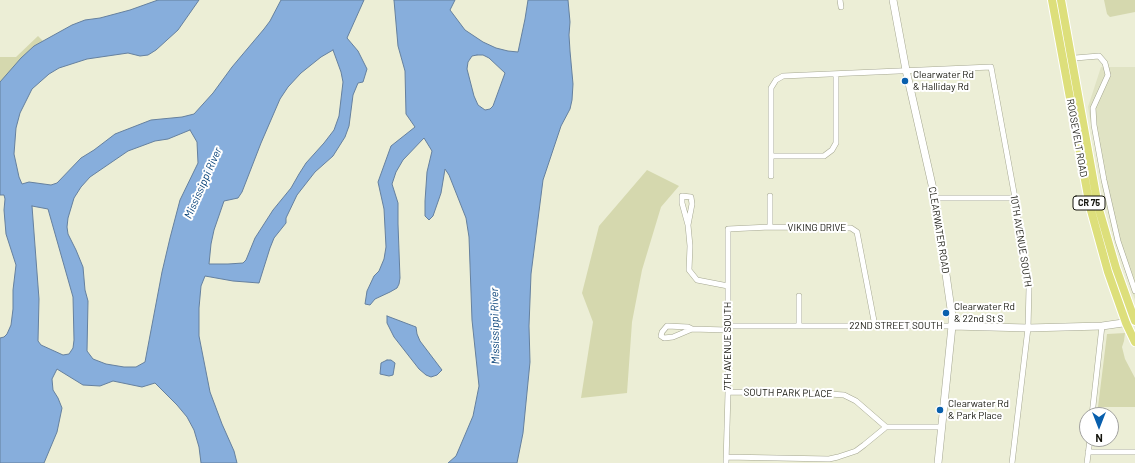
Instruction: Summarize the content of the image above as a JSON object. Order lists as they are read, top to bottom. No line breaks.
{"streets":{"main road":["ROOSEVELT ROAD","CR 75"],"street":["VIKING DRIVE","CLEARWATER ROAD","10TH AVENUE SOUTH","22ND STREET SOUTH","7TH AVENUE SOUTH","SOUTH PARK PLACE"]},"crossings":[["ROOSEVELT ROAD","22ND STREET SOUTH"],["VIKING DRIVE","22ND STREET SOUTH"],["VIKING DRIVE","7TH AVENUE SOUTH"],["CLEARWATER ROAD","10TH AVENUE SOUTH"],["CLEARWATER ROAD","22ND STREET SOUTH"],["10TH AVENUE SOUTH","22ND STREET SOUTH"],["22ND STREET SOUTH","7TH AVENUE SOUTH"],["7TH AVENUE SOUTH","SOUTH PARK PLACE"]],"water":["Mississippi River"],"places":["Clearwater Rd & Halliday Rd","Clearwater Rd & 22nd St S","Clearwater Rd & Park Place"],"north":"bottom"}
